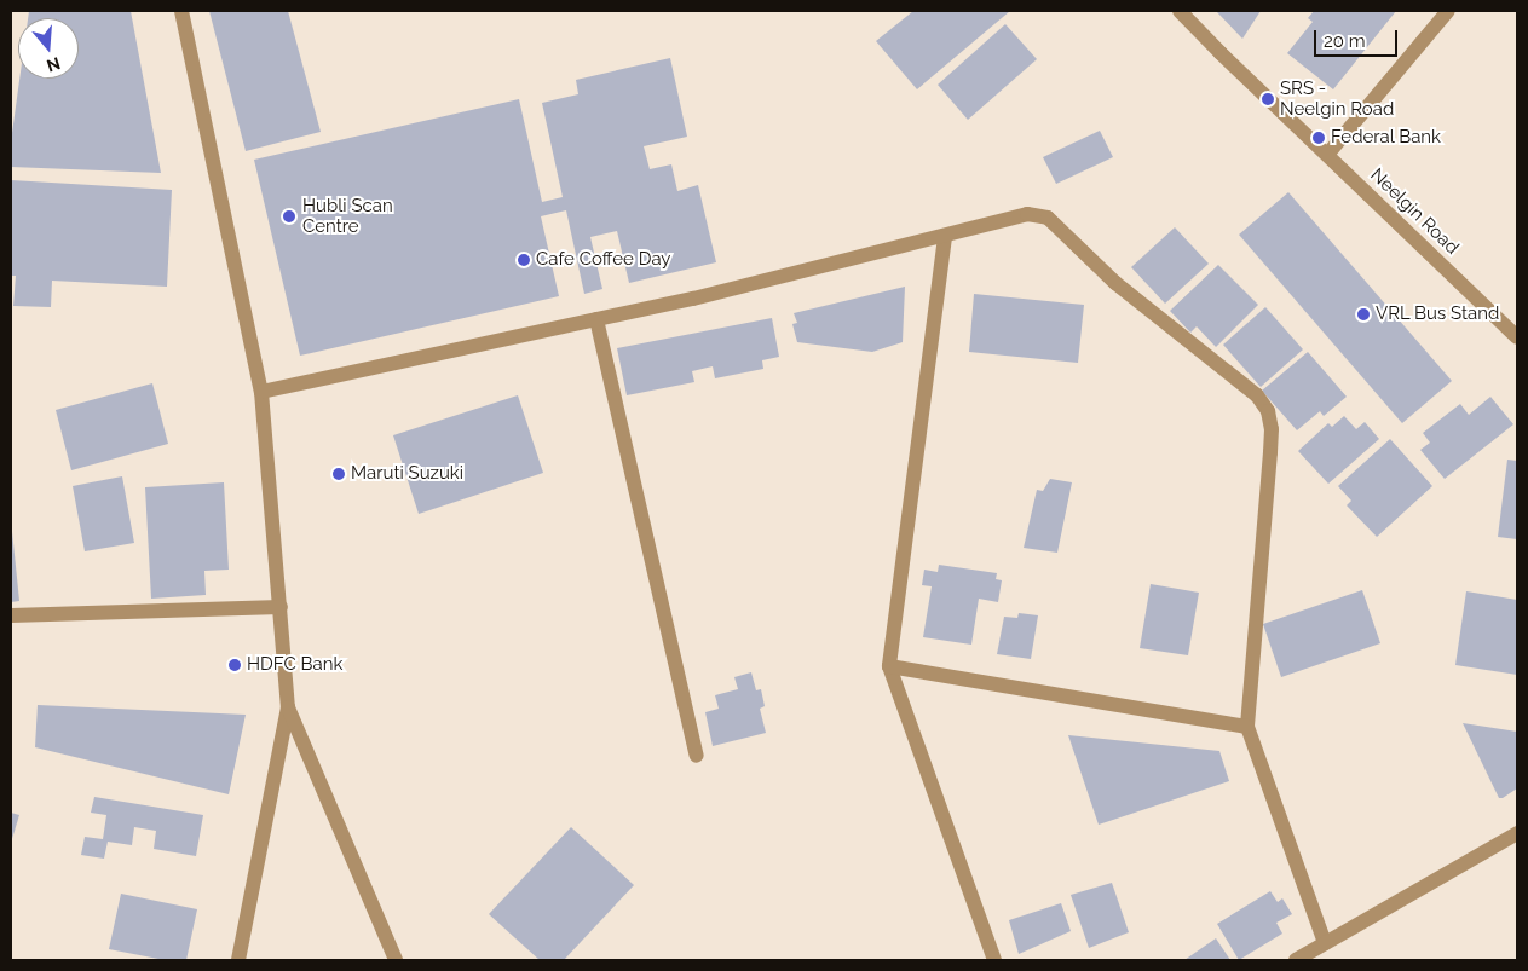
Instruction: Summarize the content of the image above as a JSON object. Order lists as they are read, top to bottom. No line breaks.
{"streets":{"street":["Neelgin Road"]},"places":["SRS - Neelgin Road","Federal Bank","Hubli Scan Centre","Cafe Coffee Day","VRL Bus Stand","Maruti Suzuki","HDFC Bank"],"scale_bar":"20 m","north":"bottom"}
